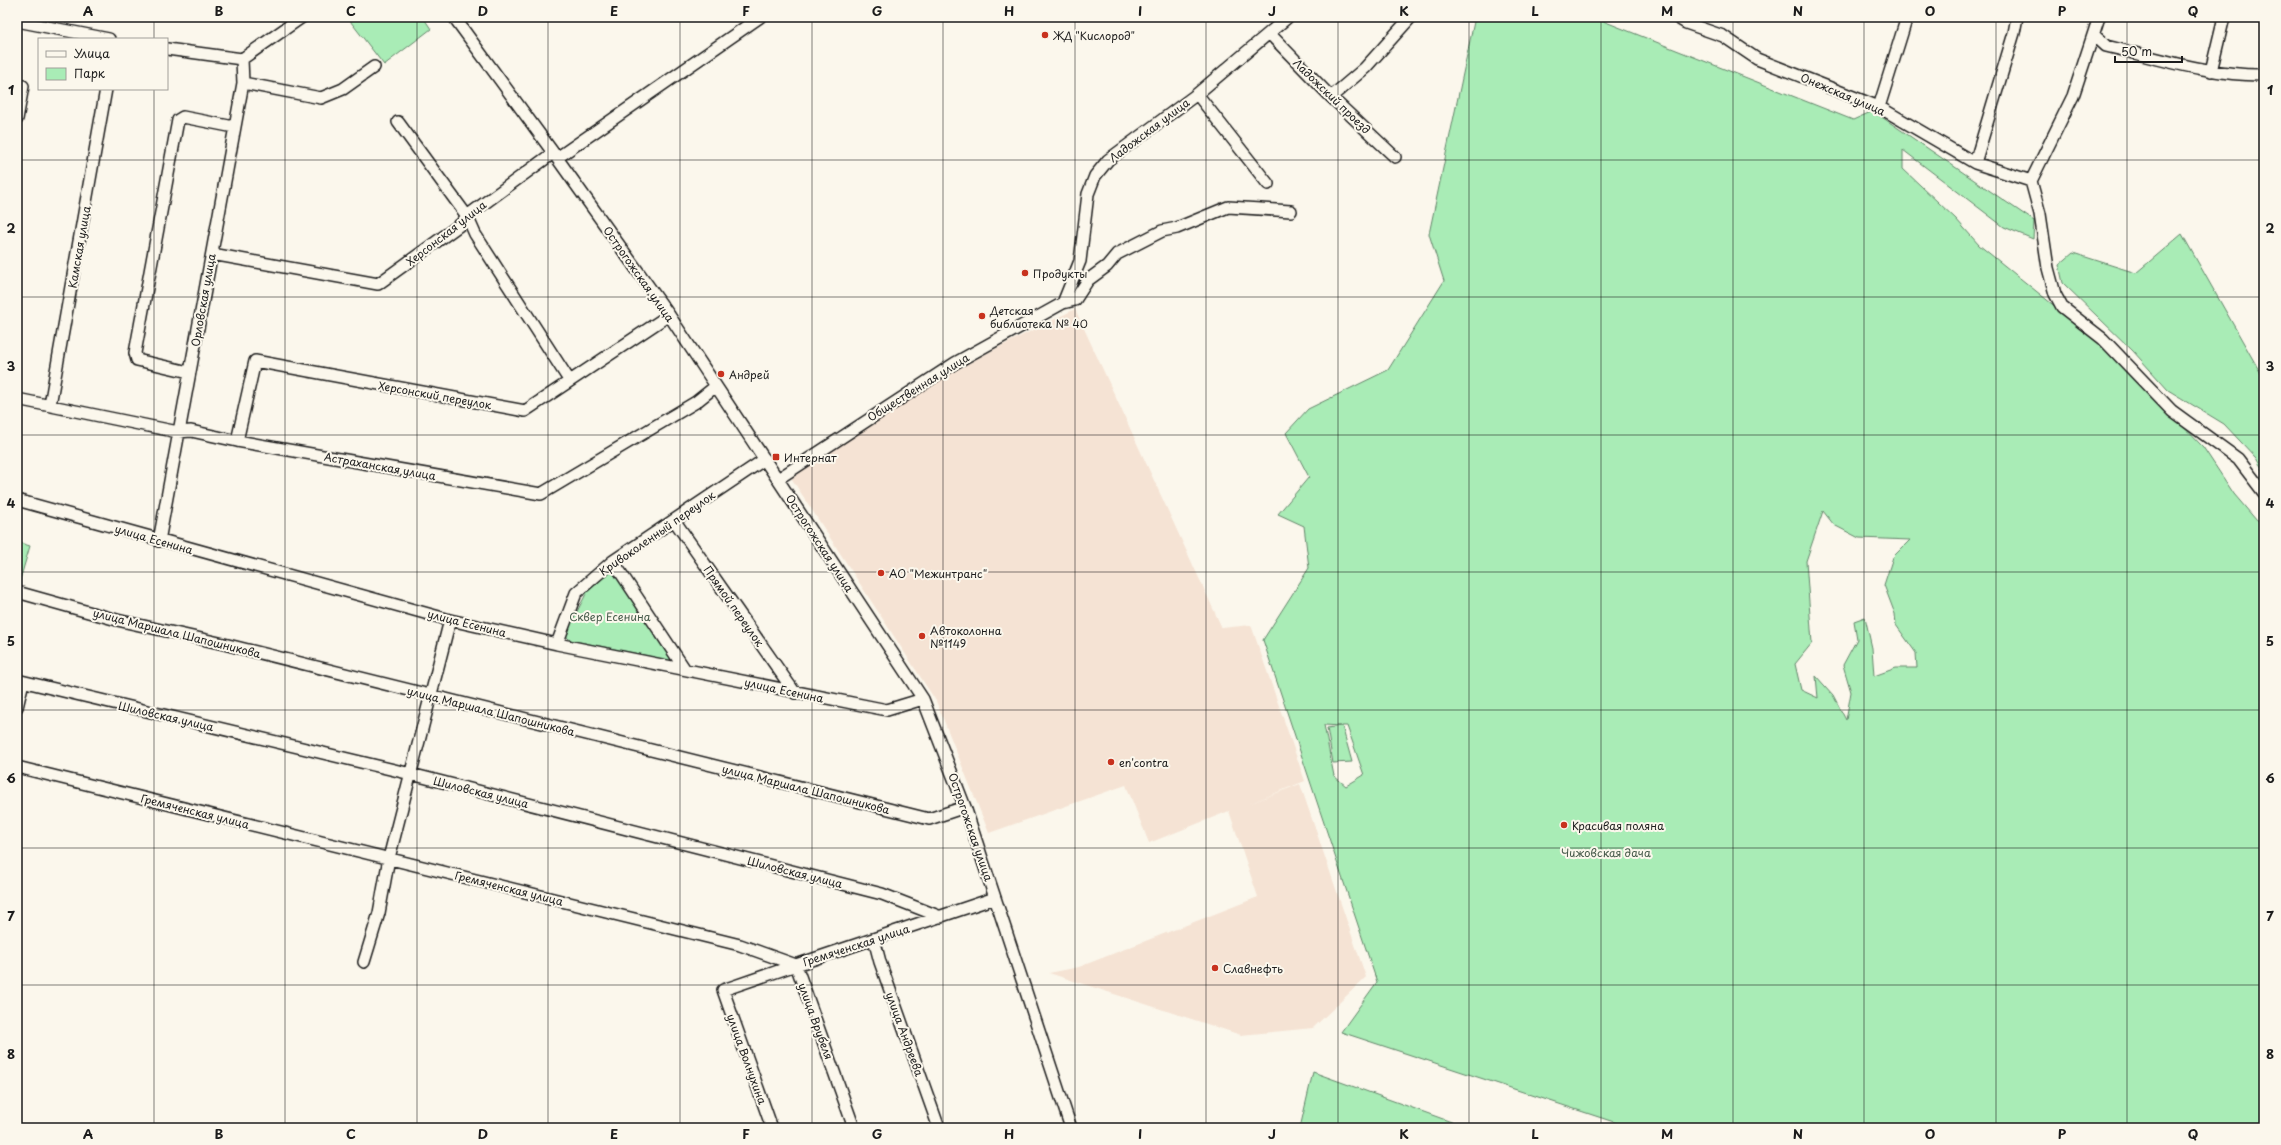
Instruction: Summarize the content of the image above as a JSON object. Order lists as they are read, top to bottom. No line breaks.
{"streets":{"street":["Онежская улица","Ладожский проезд","Ладожская улица","Херсонская улица","Камская улица","Острогожская улица","Орловская улица","Общественная улица","Херсонский переулок","Астраханская улица","Кривоколенный переулок","улица Есенина","Прямой переулок","улица Маршала Шапошникова","Шиловская улица","Гремяченская улица","улица Врубеля","улица Андреева","улица Волнухина"]},"crossings":[["Ладожский проезд","Ладожская улица"],["Ладожская улица","Общественная улица"],["Херсонская улица","Острогожская улица"],["Херсонская улица","Орловская улица"],["Камская улица","Астраханская улица"],["Острогожская улица","Общественная улица"],["Острогожская улица","Херсонский переулок"],["Острогожская улица","Астраханская улица"],["Острогожская улица","Кривоколенный переулок"],["Острогожская улица","улица Есенина"],["Острогожская улица","улица Маршала Шапошникова"],["Острогожская улица","Гремяченская улица"],["Орловская улица","Астраханская улица"],["Орловская улица","улица Есенина"],["Херсонский переулок","Астраханская улица"],["Кривоколенный переулок","улица Есенина"],["Кривоколенный переулок","Прямой переулок"],["улица Есенина","Прямой переулок"],["Шиловская улица","Гремяченская улица"],["Гремяченская улица","улица Врубеля"],["Гремяченская улица","улица Андреева"],["Гремяченская улица","улица Волнухина"],["улица Врубеля","улица Волнухина"]],"parks":["Сквер Есенина","Чижовская дача"],"places":{"other":["ЖД \"Кислород\"","Продукты","Детская библиотека № 40","Андрей","АО \"Межинтранс\"","Автоколонна №1149","en'contra","Красивая поляна","Cлавнефть"],"transit":["Интернат"]},"legend":["Улица","Парк"],"scale_bar":"50 m","grid":{"columns":["A","B","C","D","E","F","G","H","I","J","K","L","M","N","O","P","Q"],"rows":["1","2","3","4","5","6","7","8"]}}
